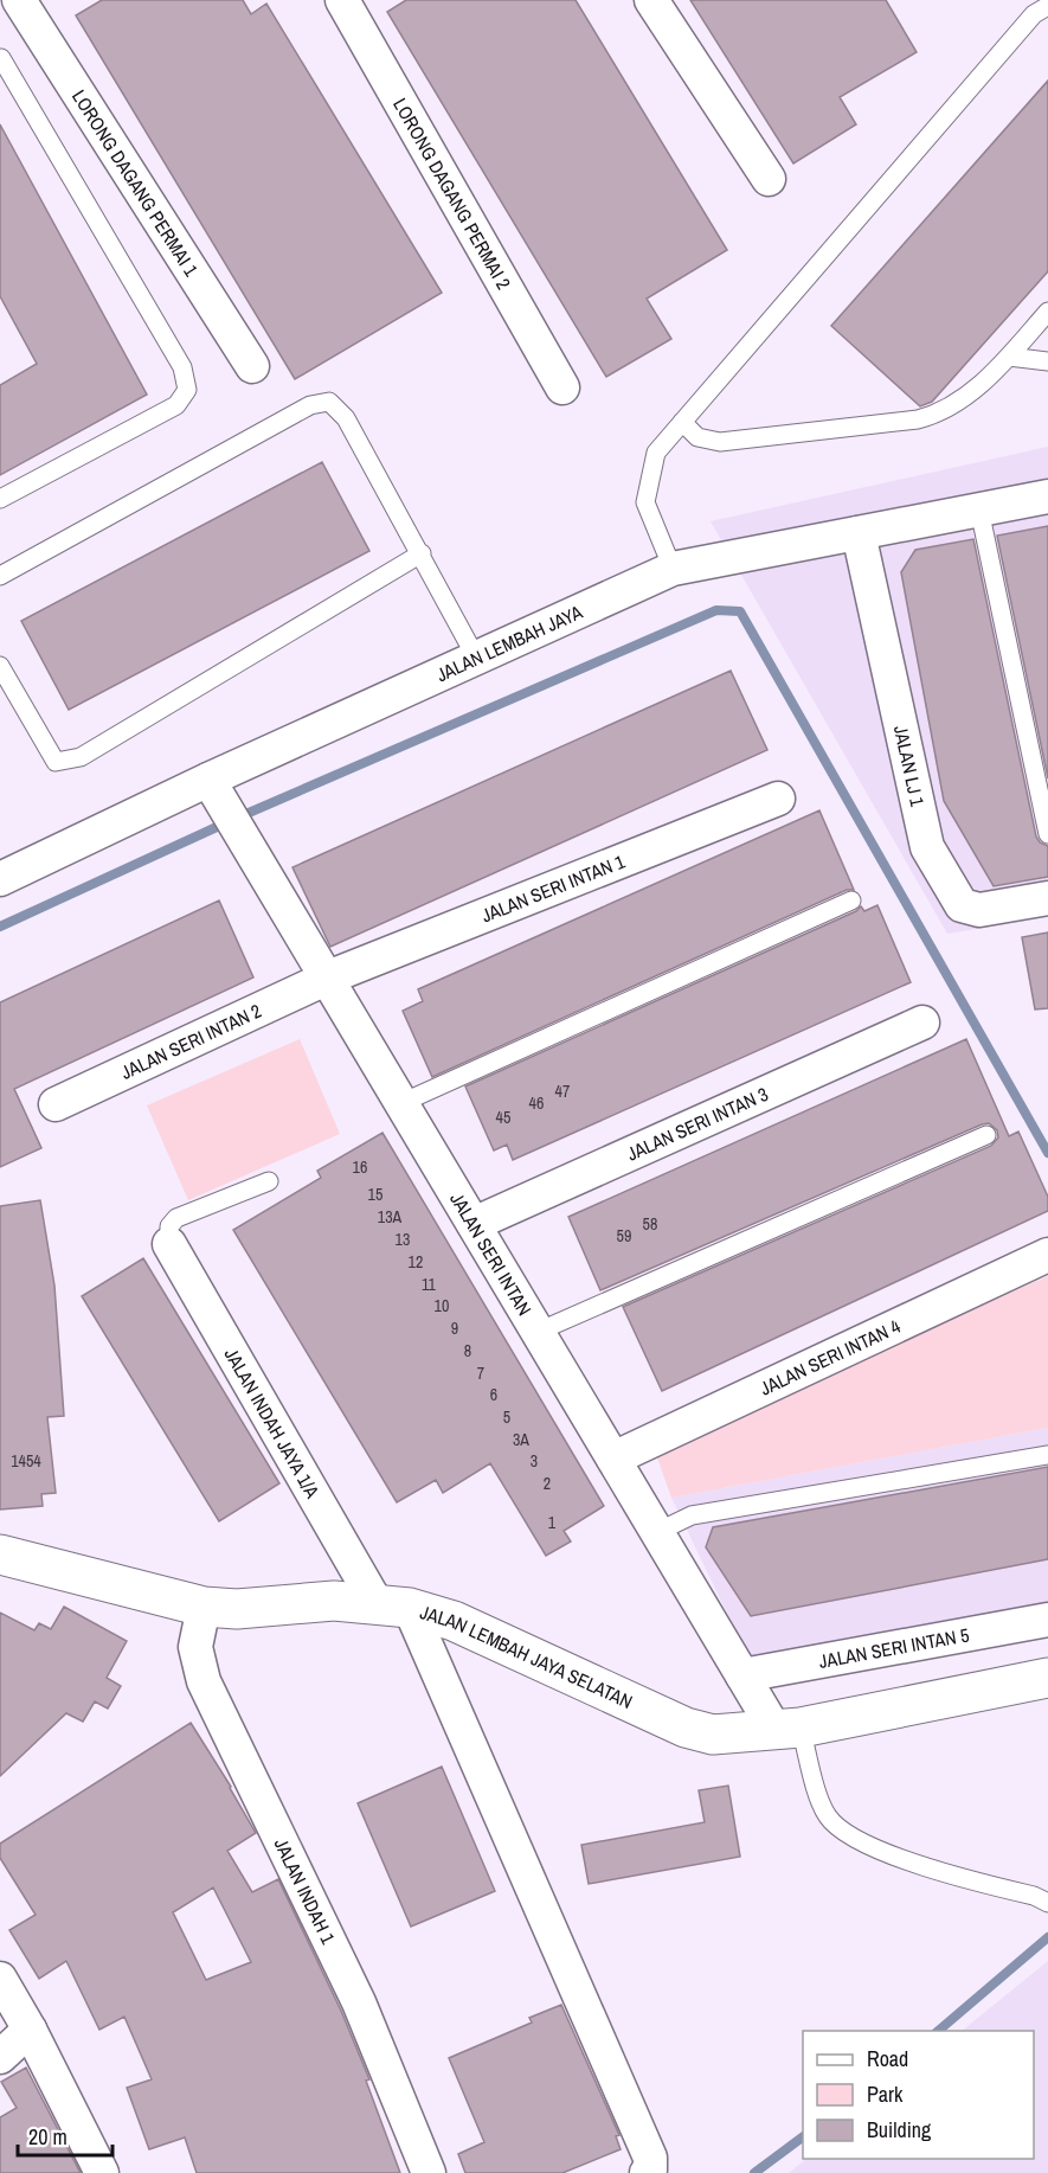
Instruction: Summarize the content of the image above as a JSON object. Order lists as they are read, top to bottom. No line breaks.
{"streets":{"street":["LORONG DAGANG PERMAI 1","LORONG DAGANG PERMAI 2","JALAN LEMBAH JAYA","JALAN LJ 1","JALAN SERI INTAN 1","JALAN SERI INTAN 2","JALAN SERI INTAN 3","JALAN SERI INTAN","JALAN SERI INTAN 4","JALAN INDAH JAYA 1/A","JALAN SERI INTAN 5","JALAN LEMBAH JAYA SELATAN","JALAN INDAH 1"]},"crossings":[["JALAN LEMBAH JAYA","JALAN LJ 1"],["JALAN LEMBAH JAYA","JALAN SERI INTAN"],["JALAN SERI INTAN 1","JALAN SERI INTAN 2"],["JALAN SERI INTAN 1","JALAN SERI INTAN"],["JALAN SERI INTAN 2","JALAN SERI INTAN"],["JALAN SERI INTAN 3","JALAN SERI INTAN"],["JALAN SERI INTAN","JALAN SERI INTAN 4"],["JALAN SERI INTAN","JALAN SERI INTAN 5"],["JALAN SERI INTAN","JALAN LEMBAH JAYA SELATAN"],["JALAN INDAH JAYA 1/A","JALAN LEMBAH JAYA SELATAN"],["JALAN LEMBAH JAYA SELATAN","JALAN INDAH 1"]],"house_numbers":["47","46","45","16","15","13A","58","59","13","12","11","10","9","8","7","6","5","3A","1454","3","2","1"],"legend":["Road","Park","Building"],"scale_bar":"20 m"}
